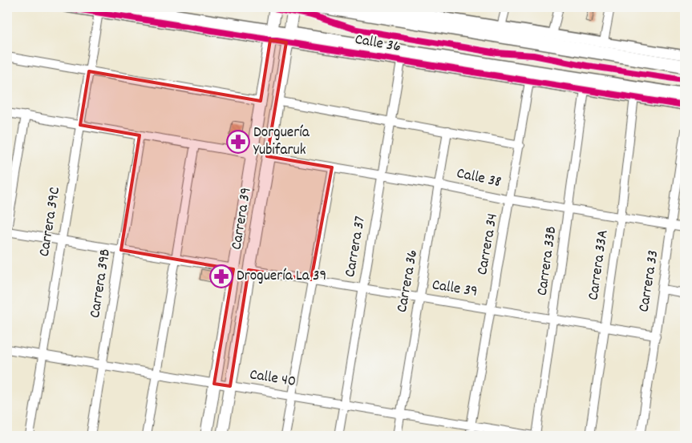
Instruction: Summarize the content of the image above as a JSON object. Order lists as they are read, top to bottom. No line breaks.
{"streets":{"main road":["Carrera 39"],"street":["Calle 36","Calle 38","Carrera 39C","Carrera 34","Carrera 37","Carrera 33B","Carrera 33A","Carrera 36","Carrera 33","Carrera 39B","Calle 39","Calle 40"]},"crossings":[["Calle 36","Carrera 34"],["Calle 36","Carrera 37"],["Calle 36","Carrera 33B"],["Calle 36","Carrera 33A"],["Calle 38","Carrera 39"],["Calle 38","Carrera 34"],["Calle 38","Carrera 37"],["Calle 38","Carrera 33B"],["Calle 38","Carrera 33A"],["Calle 38","Carrera 36"],["Calle 38","Carrera 33"],["Carrera 39","Calle 39"],["Carrera 39","Calle 40"],["Carrera 39C","Calle 40"],["Carrera 34","Calle 39"],["Carrera 34","Calle 40"],["Carrera 37","Calle 39"],["Carrera 37","Calle 40"],["Carrera 33B","Calle 39"],["Carrera 33B","Calle 40"],["Carrera 33A","Calle 39"],["Carrera 36","Calle 39"],["Carrera 36","Calle 40"],["Carrera 33","Calle 39"],["Carrera 39B","Calle 40"]],"places":{"pharmacy":["Dorguería Yubifaruk","Droguería La 39"]}}
